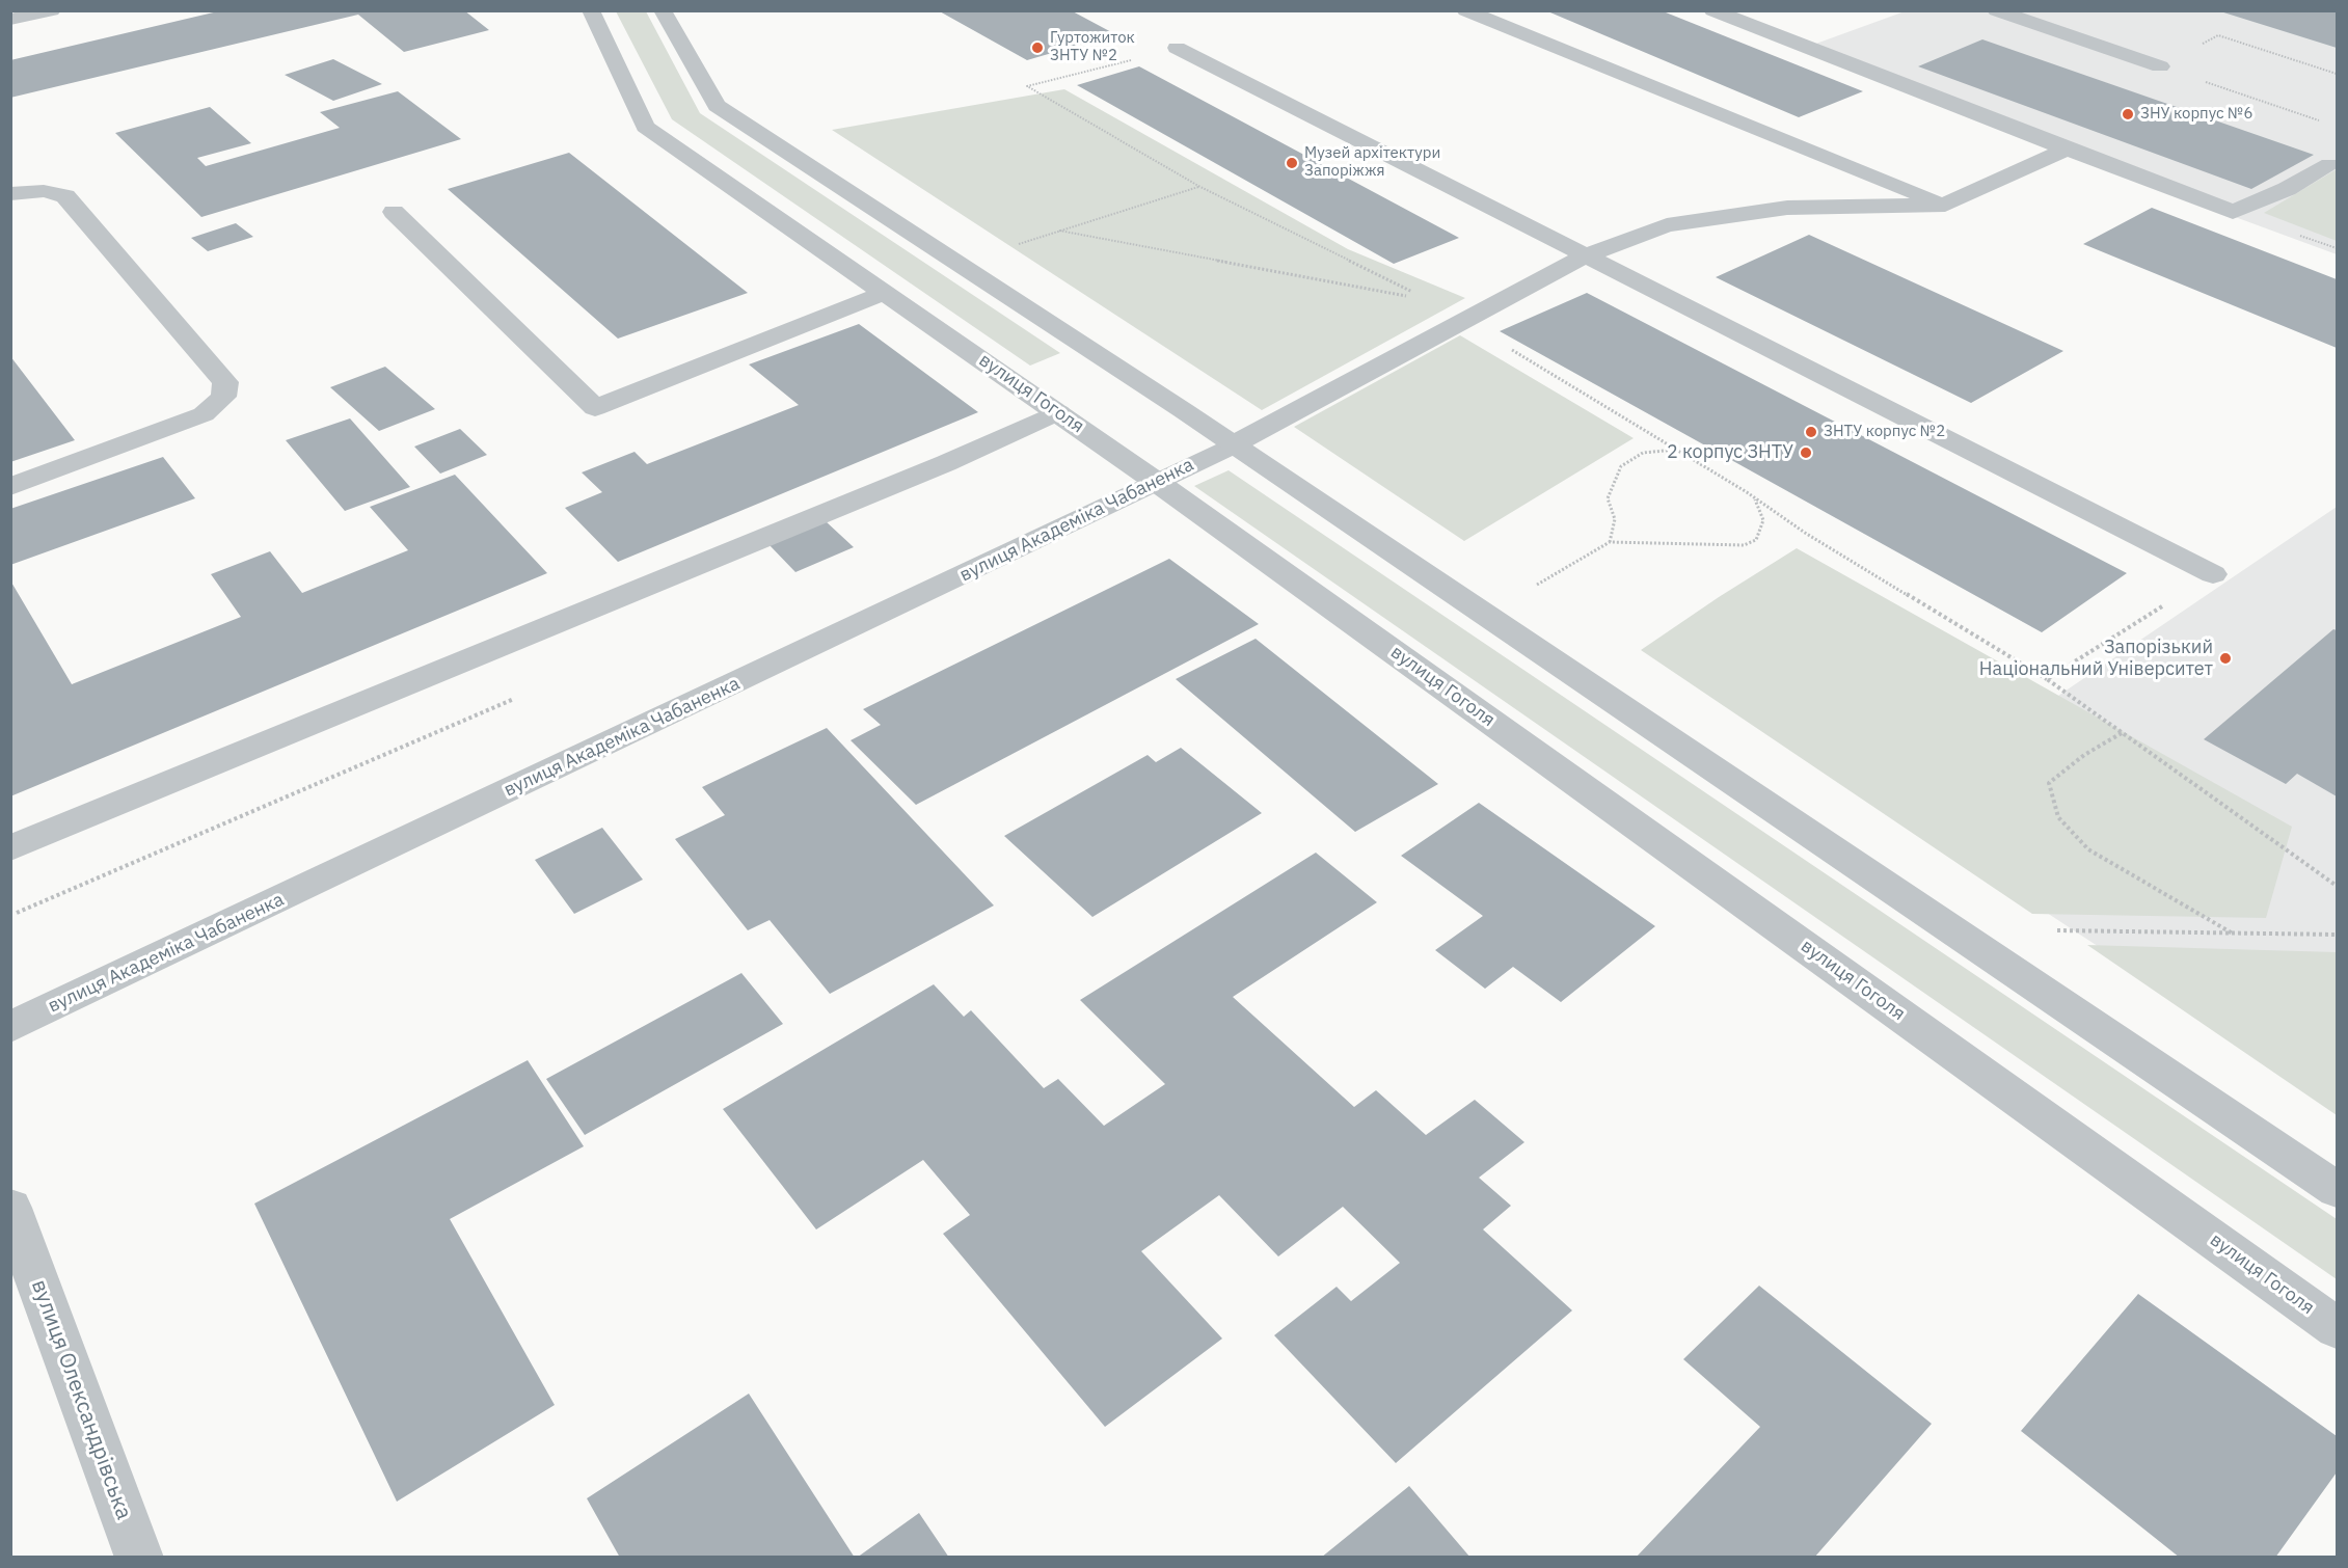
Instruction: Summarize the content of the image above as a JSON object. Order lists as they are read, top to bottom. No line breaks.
{"streets":{"street":["вулиця Гоголя","вулиця Академіка Чабаненка","вулиця Олександрівська"]},"crossings":[["вулиця Гоголя","вулиця Академіка Чабаненка"]],"places":["Гуртожиток ЗНТУ №2","ЗНУ корпус №6","Музей архітектури Запоріжжя","ЗНТУ корпус №2","2 корпус ЗНТУ","Запорізький Національний Університет"]}
